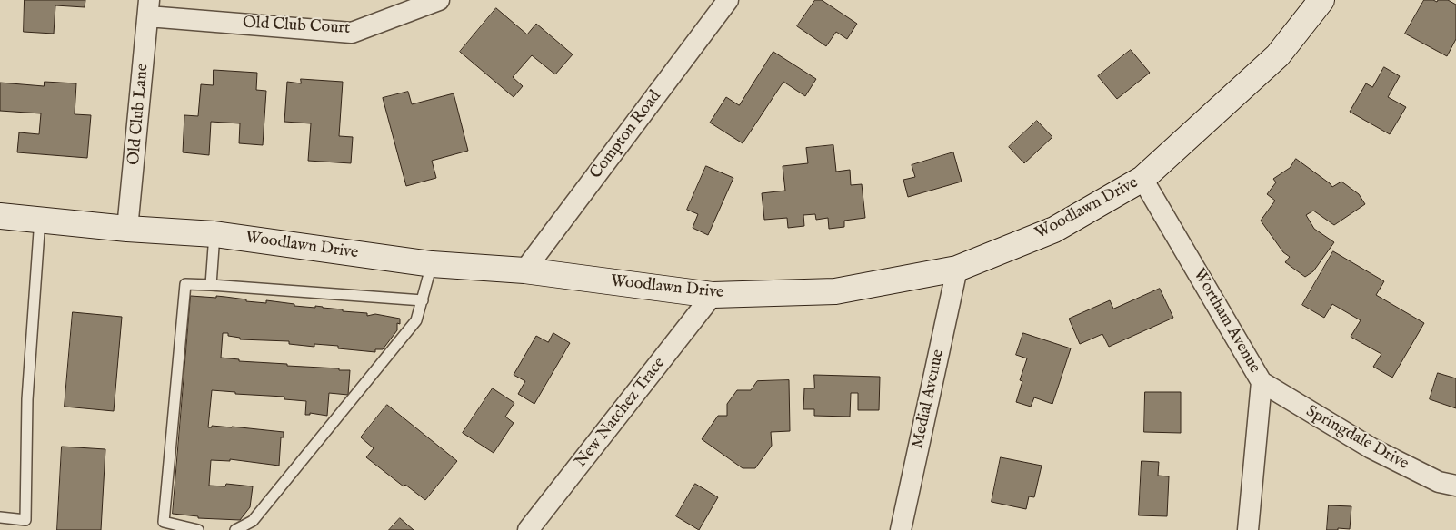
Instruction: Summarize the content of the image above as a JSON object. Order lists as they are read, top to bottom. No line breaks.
{"streets":{"main road":["Woodlawn Drive"],"street":["Old Club Court","Old Club Lane","Compton Road","Wortham Avenue","Medial Avenue","New Natchez Trace","Springdale Drive"]},"crossings":[["Old Club Court","Old Club Lane"],["Old Club Lane","Woodlawn Drive"],["Compton Road","Woodlawn Drive"],["Woodlawn Drive","Wortham Avenue"],["Woodlawn Drive","Medial Avenue"],["Woodlawn Drive","New Natchez Trace"],["Wortham Avenue","Springdale Drive"]]}
